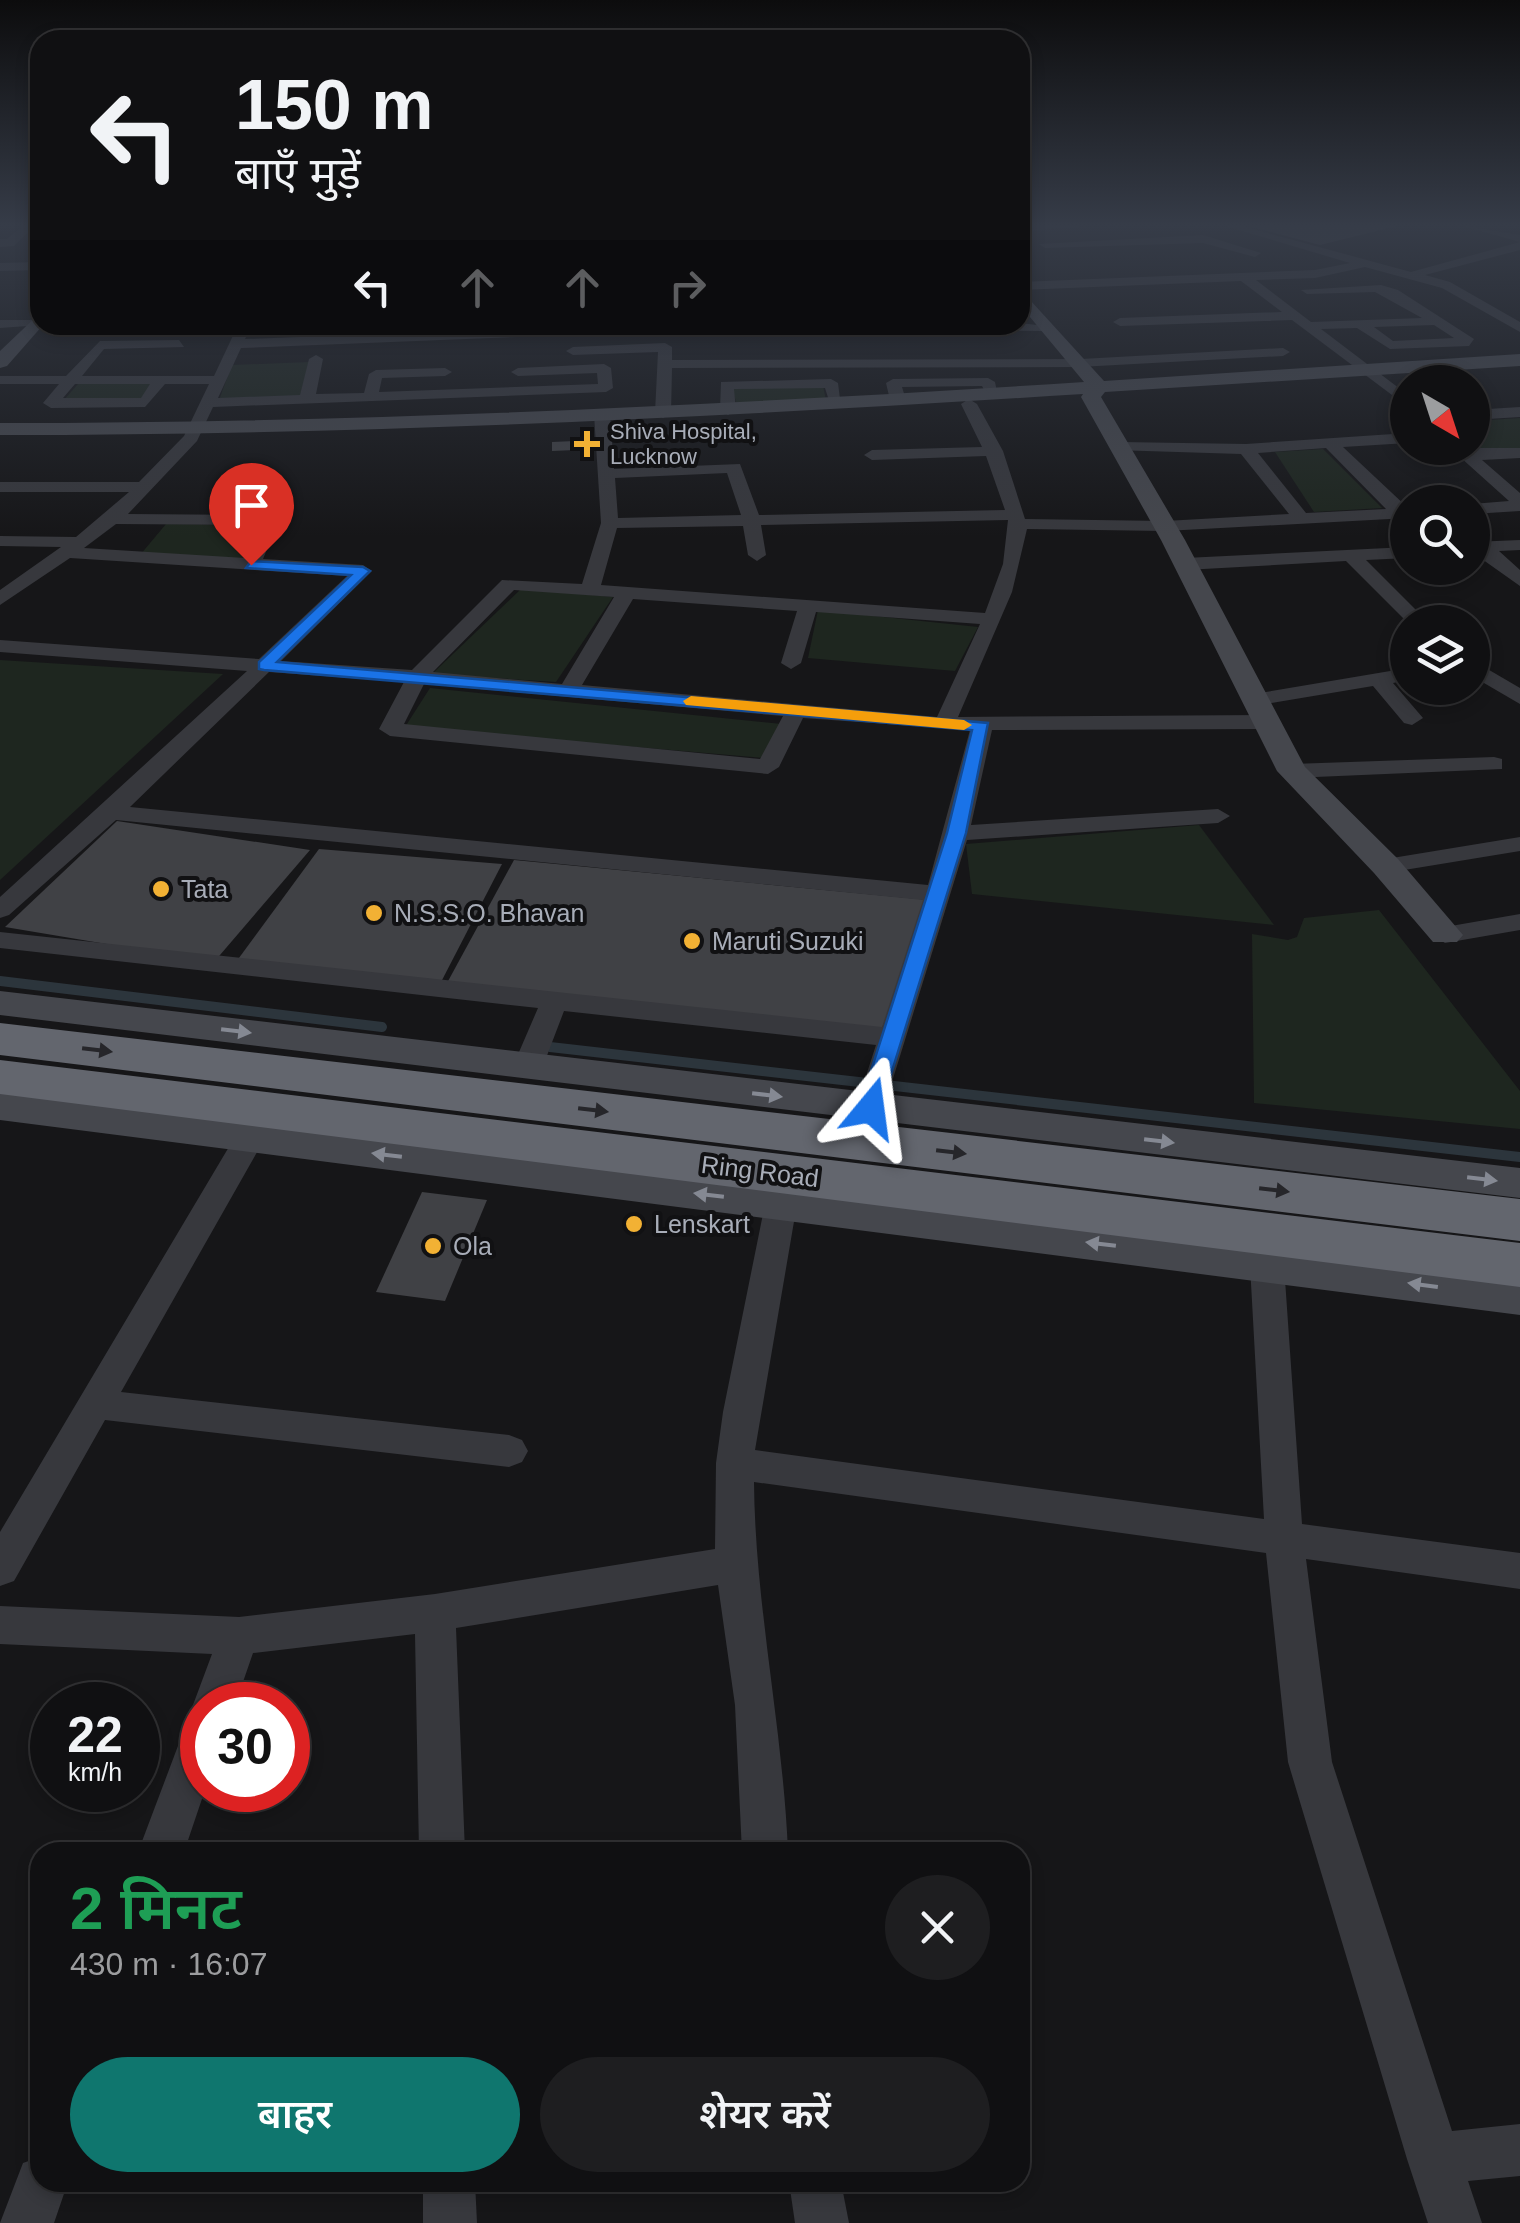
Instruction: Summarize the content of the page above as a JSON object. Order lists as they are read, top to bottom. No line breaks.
{"streets":{"highway":["Ring Road"]},"places":{"health":["Shiva Hospital, Lucknow"],"other":["Tata","N.S.S.O. Bhavan","Maruti Suzuki","Lenskart","Ola"]},"north":"bottom right","page":{"turn":["150 m","बाएँ मुड़ें"],"speed":"22 km/h","limit":"30","heading":["2 मिनट","430 m · 16:07"],"buttons":["बाहर","शेयर करें"]}}
